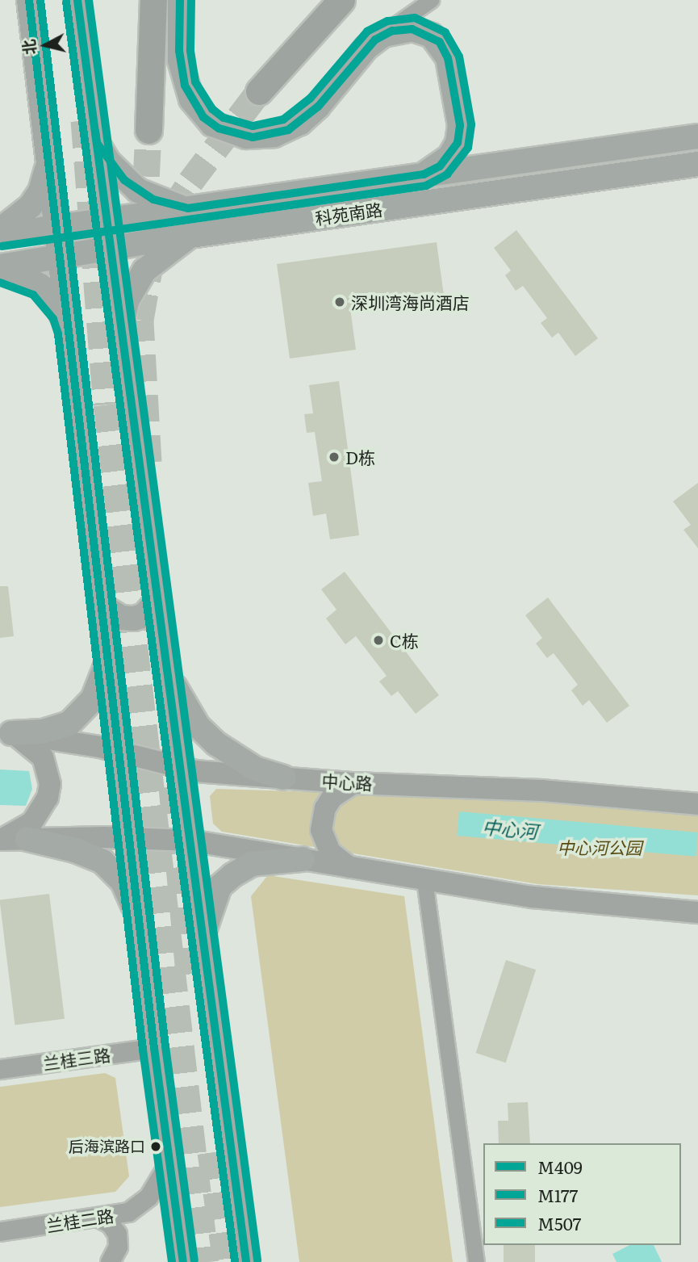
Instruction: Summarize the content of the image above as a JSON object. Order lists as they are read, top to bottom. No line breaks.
{"streets":{"main road":["科苑南路","中心路"],"street":["兰桂三路","兰桂二路"]},"water":["中心河"],"parks":["中心河公园"],"places":["深圳湾海尚酒店","D栋","C栋","后海滨路口"],"lines":["transit line M409","transit line M177","transit line M507"],"legend":["M409","M177","M507"],"north":"left"}
